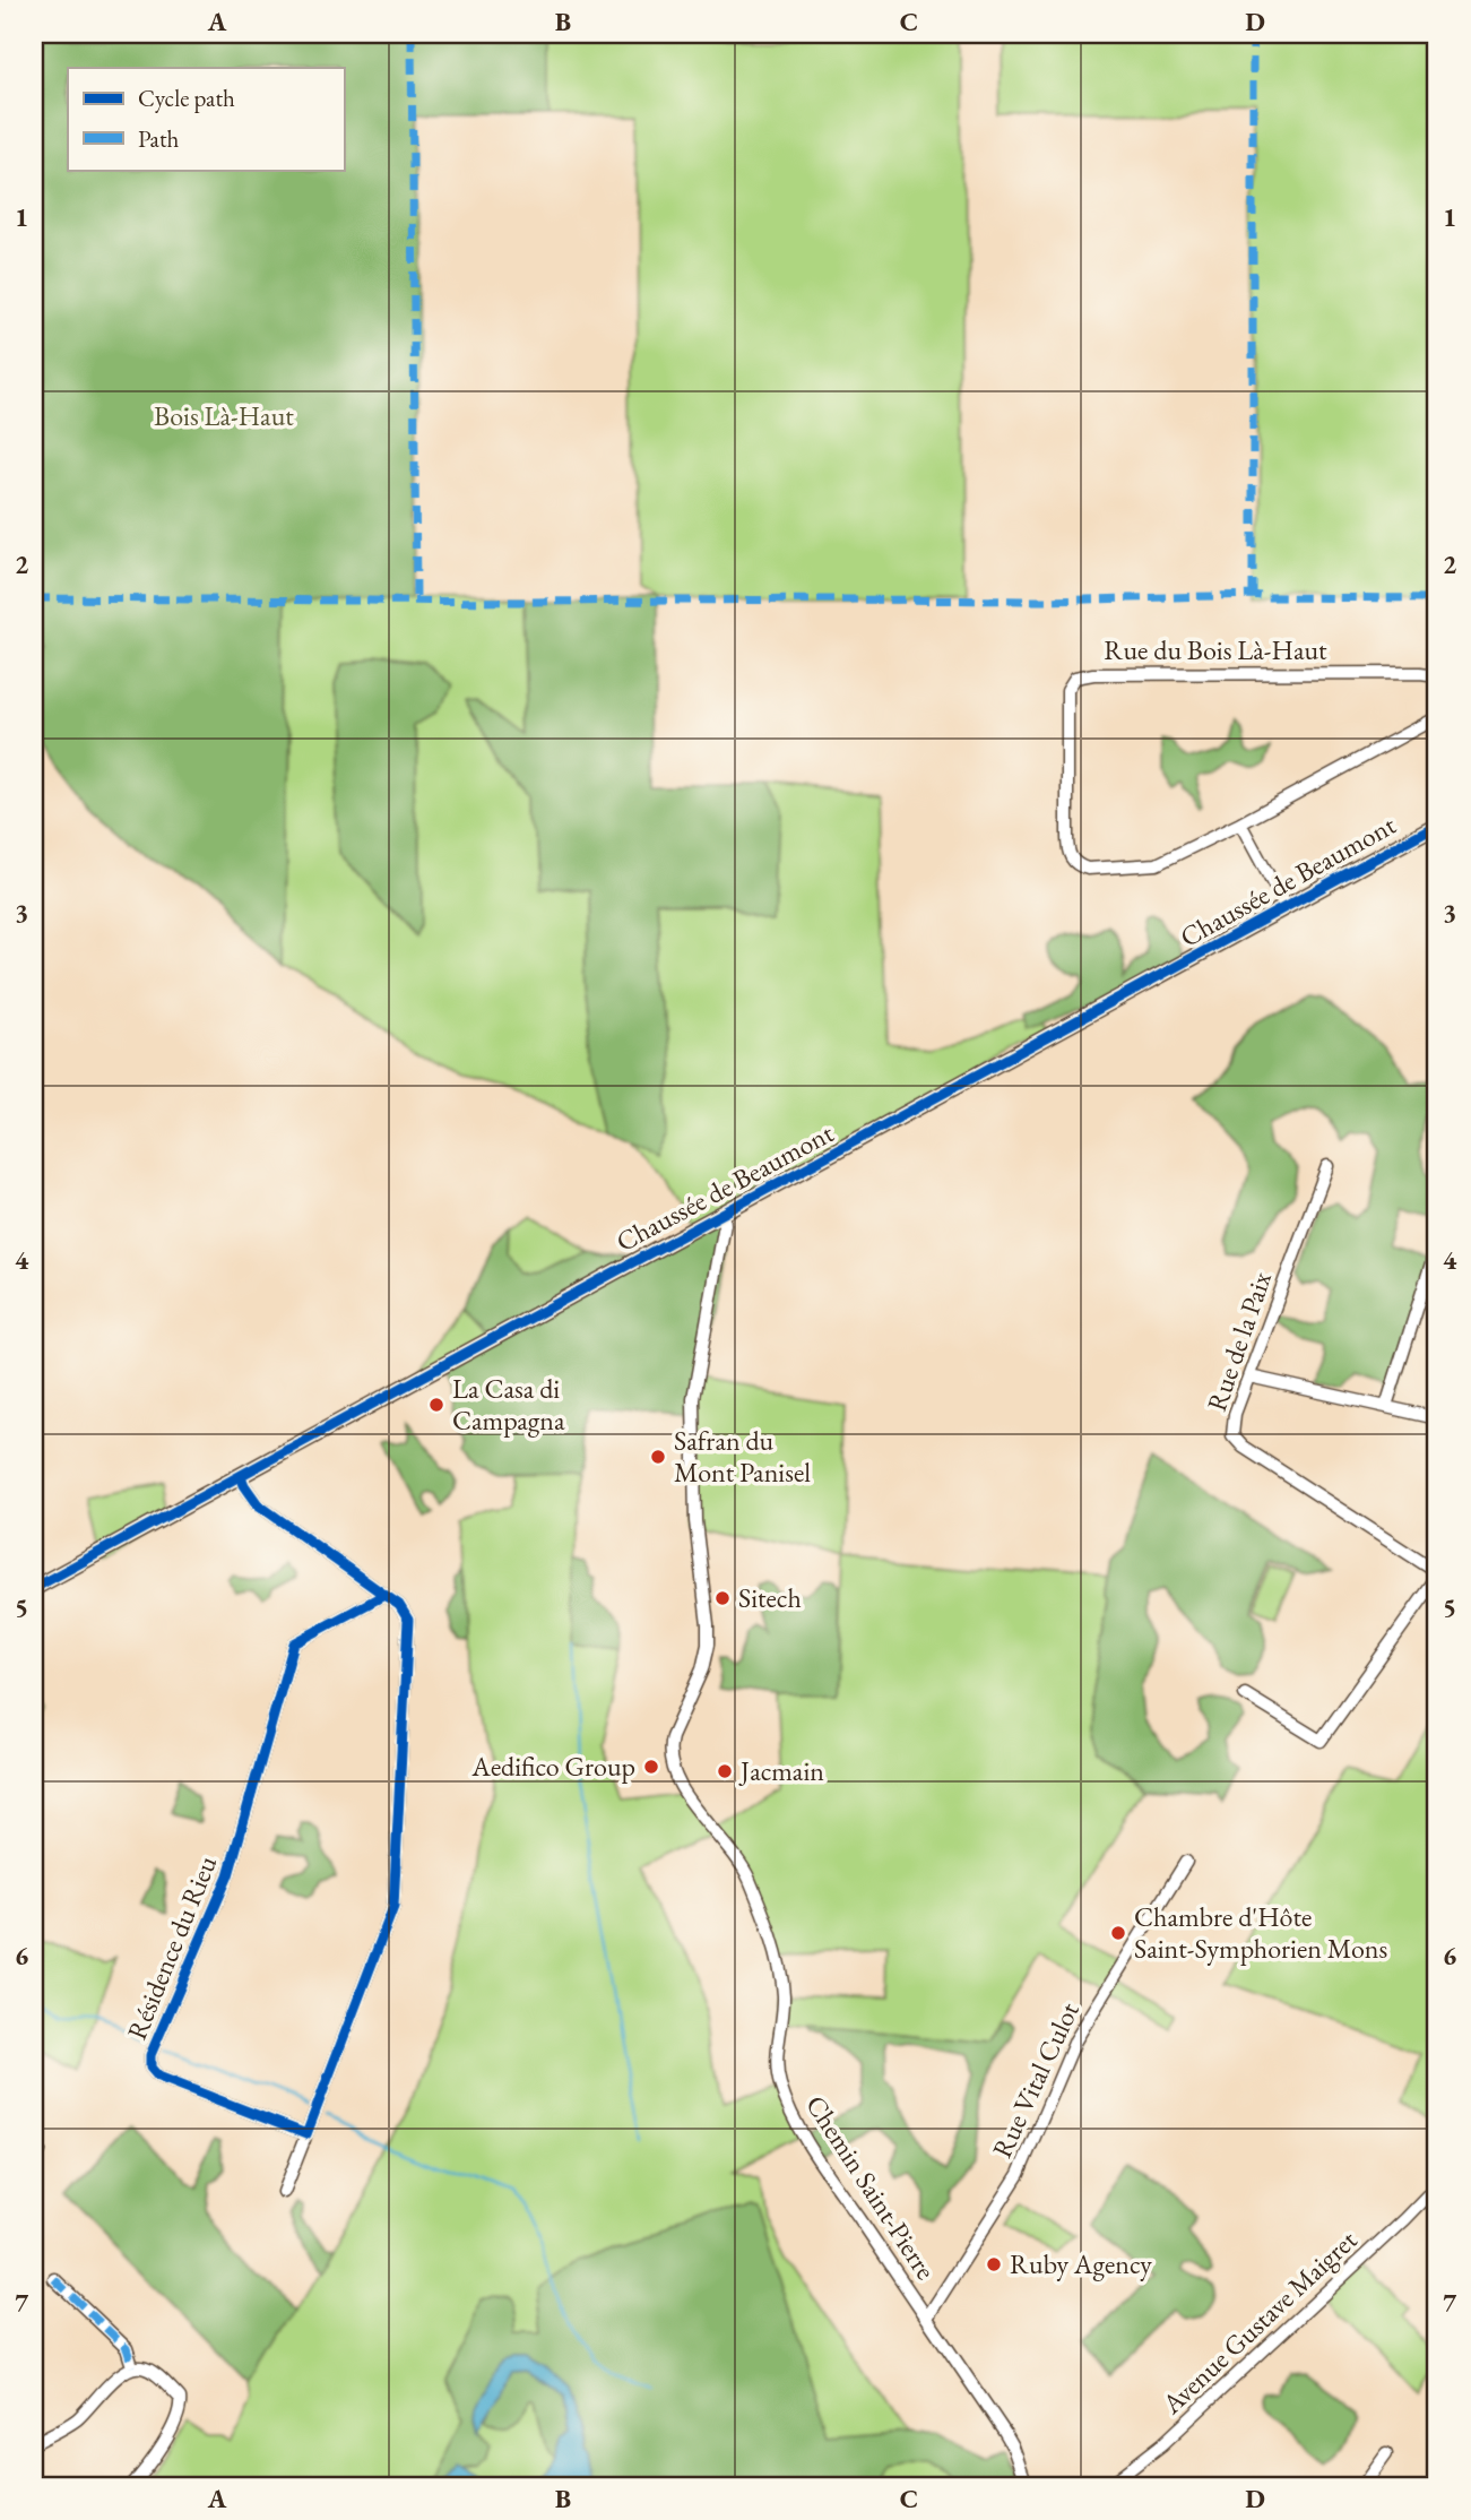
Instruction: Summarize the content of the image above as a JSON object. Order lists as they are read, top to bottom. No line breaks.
{"streets":{"main road":["Chaussée de Beaumont"],"street":["Rue du Bois Là-Haut","Rue de la Paix","Résidence du Rieu","Rue Vital Culot","Chemin Saint-Pierre","Avenue Gustave Maigret"]},"crossings":[["Chaussée de Beaumont","Chemin Saint-Pierre"],["Rue Vital Culot","Chemin Saint-Pierre"]],"parks":["Bois Là-Haut"],"places":["La Casa di Campagna","Safran du Mont Panisel","Sitech","Aedifico Group","Jacmain","Chambre d'Hôte Saint-Symphorien Mons","Ruby Agency"],"legend":["Cycle path","Path"],"grid":{"columns":["A","B","C","D"],"rows":["1","2","3","4","5","6","7"]}}
